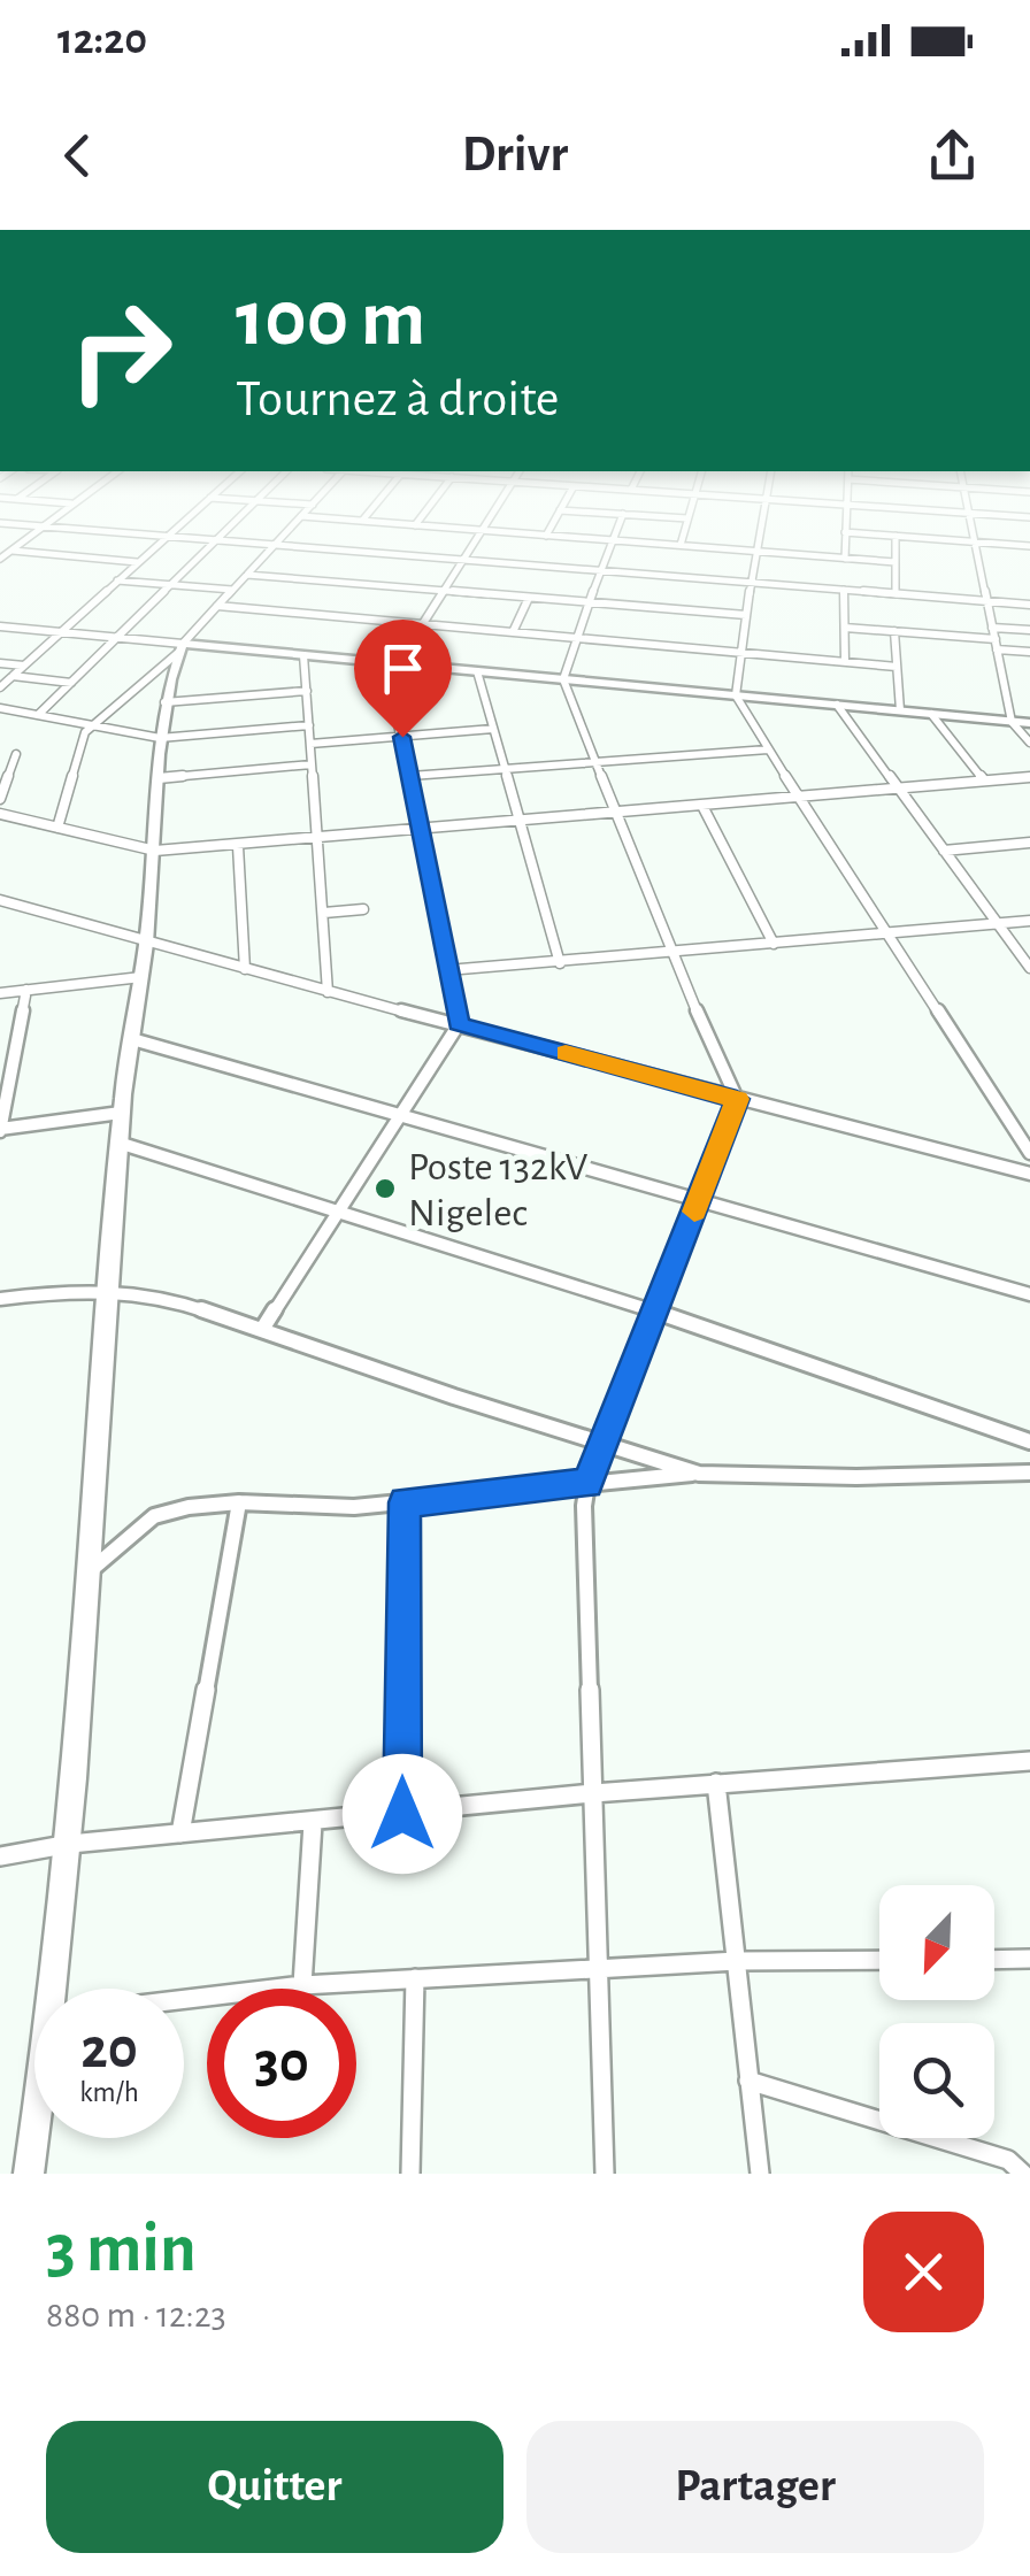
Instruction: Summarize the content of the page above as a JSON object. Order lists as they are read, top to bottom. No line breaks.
{"places":["Poste 132kV Nigelec"],"north":"bottom left","page":{"status":"12:20","header":"Drivr","turn":["100 m","Tournez à droite"],"speed":"20 km/h","limit":"30","heading":["3 min","880 m · 12:23"],"buttons":["Quitter","Partager"]}}
